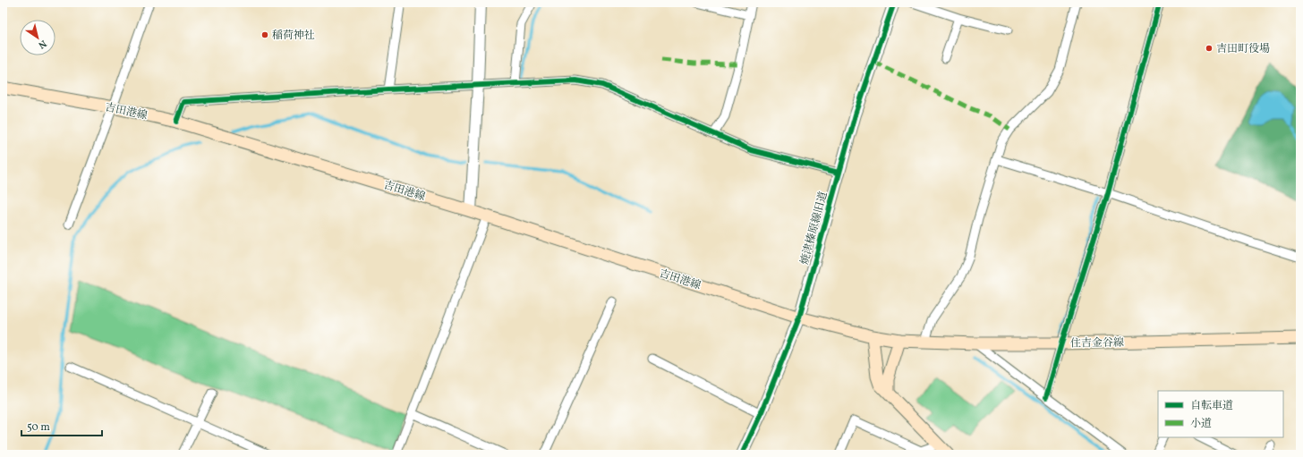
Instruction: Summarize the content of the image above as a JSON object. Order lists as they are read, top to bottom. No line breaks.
{"streets":{"main road":["吉田港線","住吉金谷線"],"street":["焼津榛原線旧道"]},"crossings":[["吉田港線","焼津榛原線旧道"],["吉田港線","住吉金谷線"],["焼津榛原線旧道","住吉金谷線"]],"places":["稲荷神社","吉田町役場"],"legend":["自転車道","小道"],"scale_bar":"50 m","north":"bottom right"}
